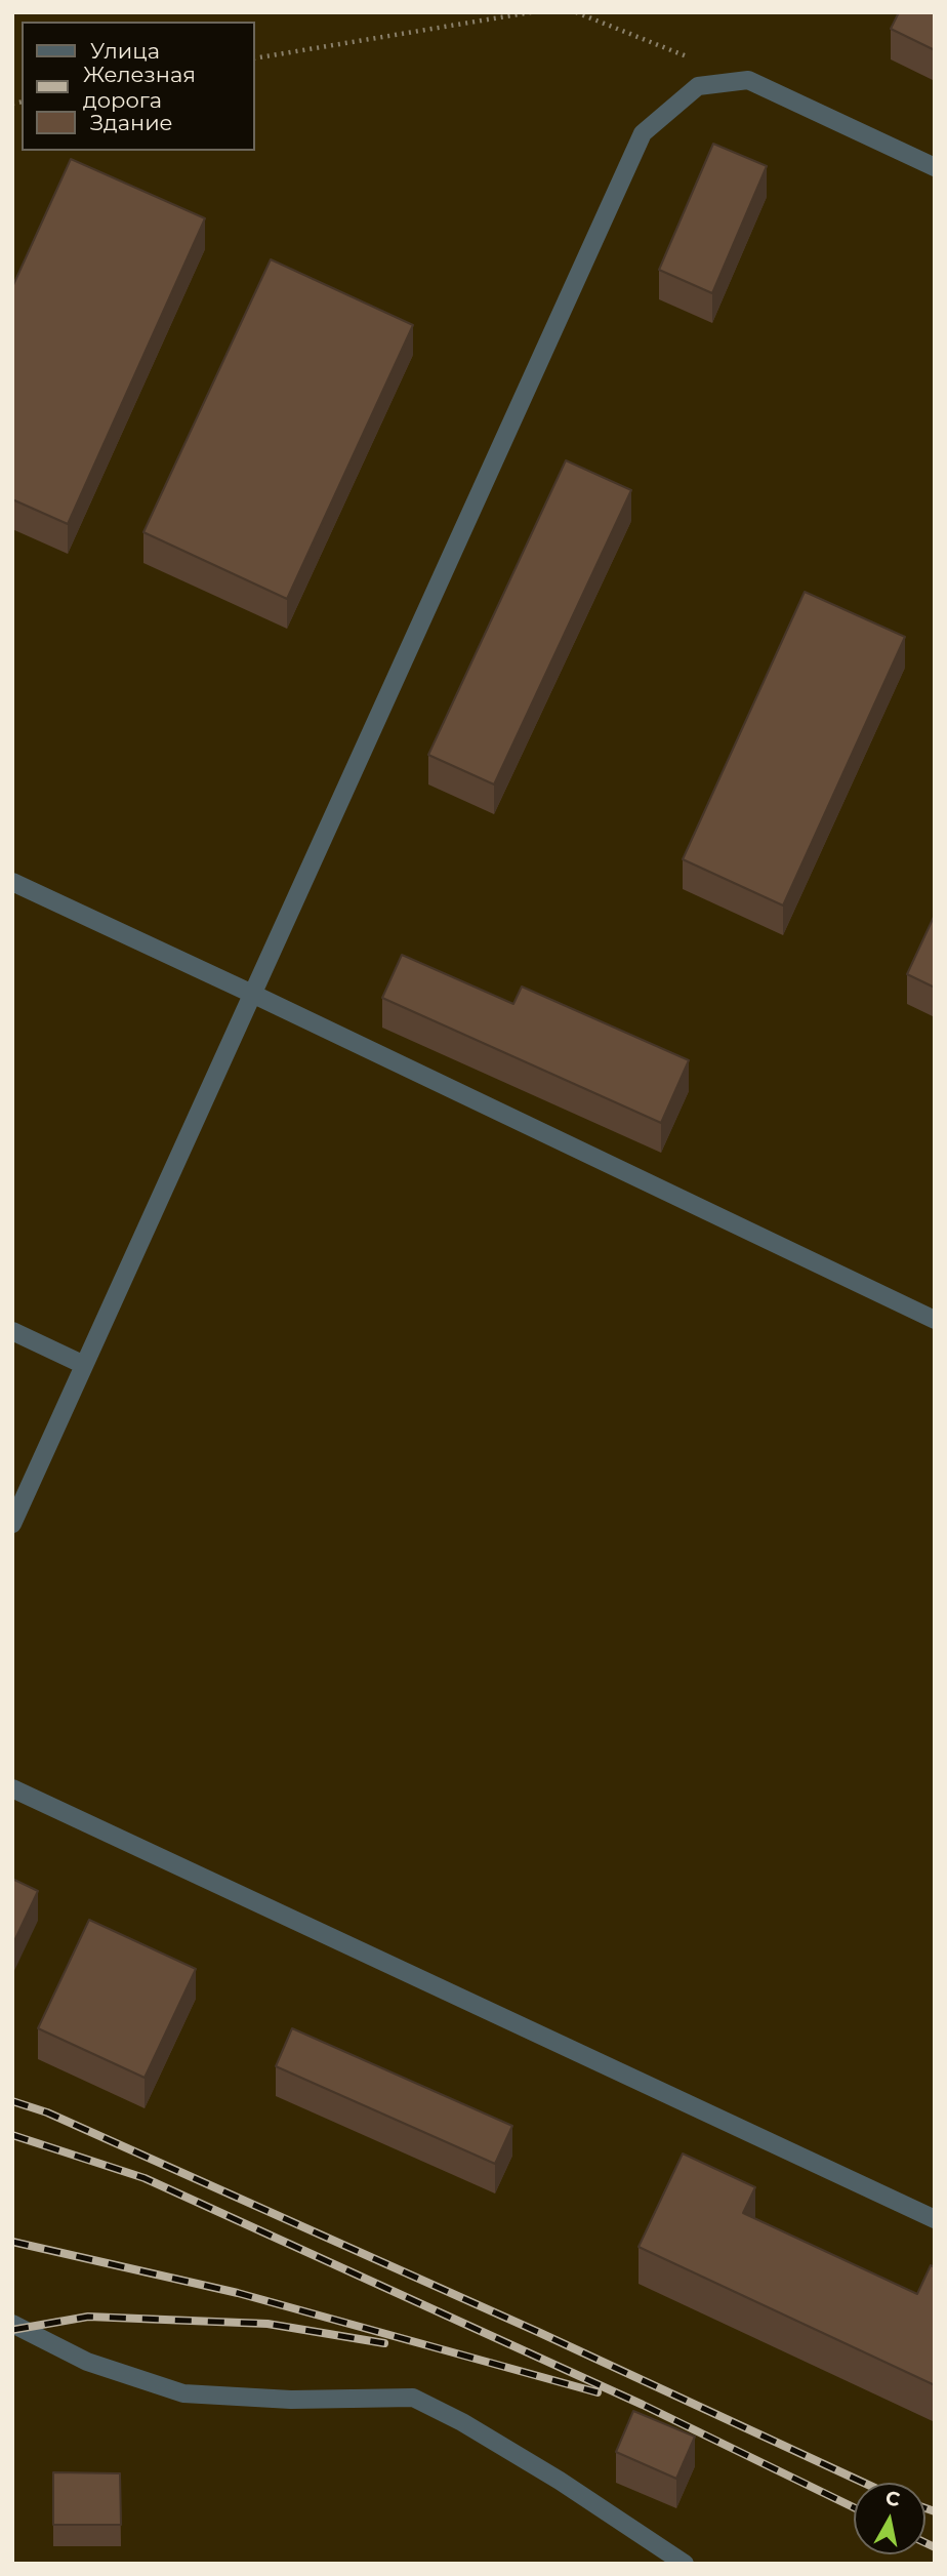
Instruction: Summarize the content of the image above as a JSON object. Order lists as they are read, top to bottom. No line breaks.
{"legend":["Улица","Железная дорога","Здание"],"north":"top"}
